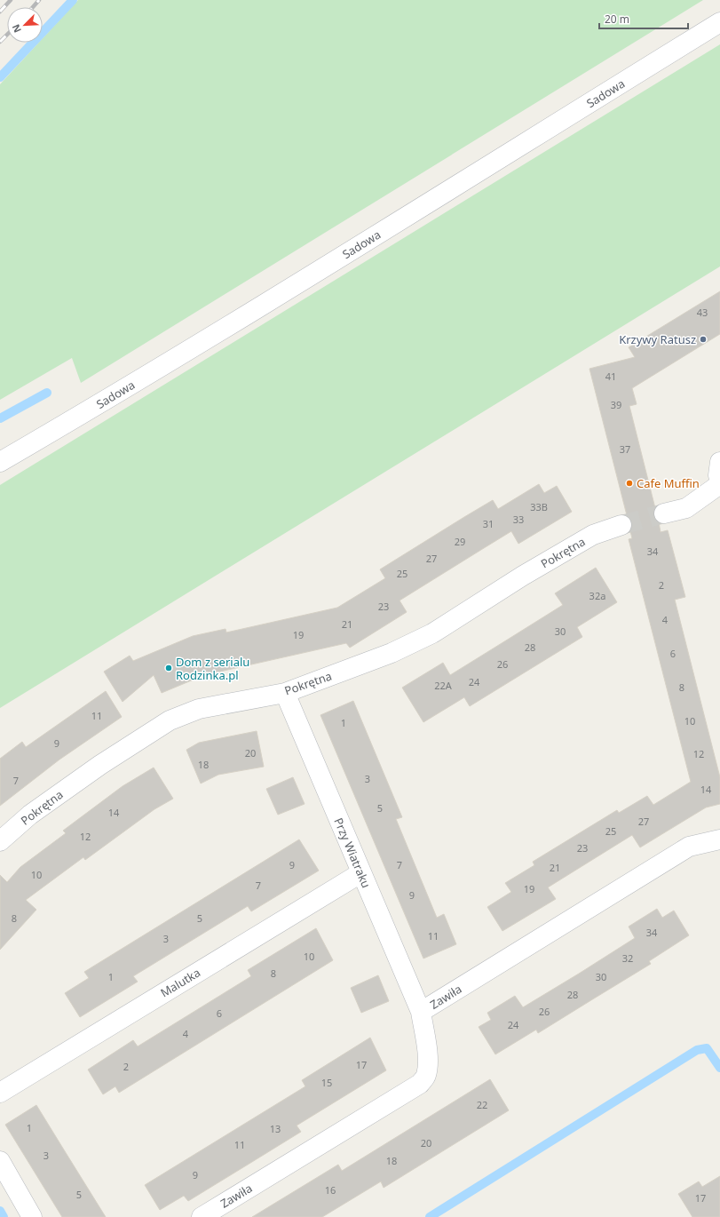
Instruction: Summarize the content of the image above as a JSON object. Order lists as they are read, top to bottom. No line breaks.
{"streets":{"street":["Sadowa","Pokrętna","Przy Wiatraku","Malutka","Zawiła"]},"crossings":[["Pokrętna","Przy Wiatraku"],["Przy Wiatraku","Malutka"],["Przy Wiatraku","Zawiła"]],"places":["Krzywy Ratusz","Cafe Muffin","Dom z serialu Rodzinka.pl"],"house_numbers":["43","41","39","37","33B","33","31","29","34","27","25","2","32a","23","4","21","30","19","28","6","26","24","22A","8","11","10","1","9","20","12","18","3","7","14","5","14","27","25","12","23","9","7","21","10","7","19","9","8","5","34","11","3","10","32","8","1","30","28","26","6","24","4","17","2","15","22","1","13","20","11","3","18","9","16","5","17"],"scale_bar":"20 m","north":"bottom left"}
